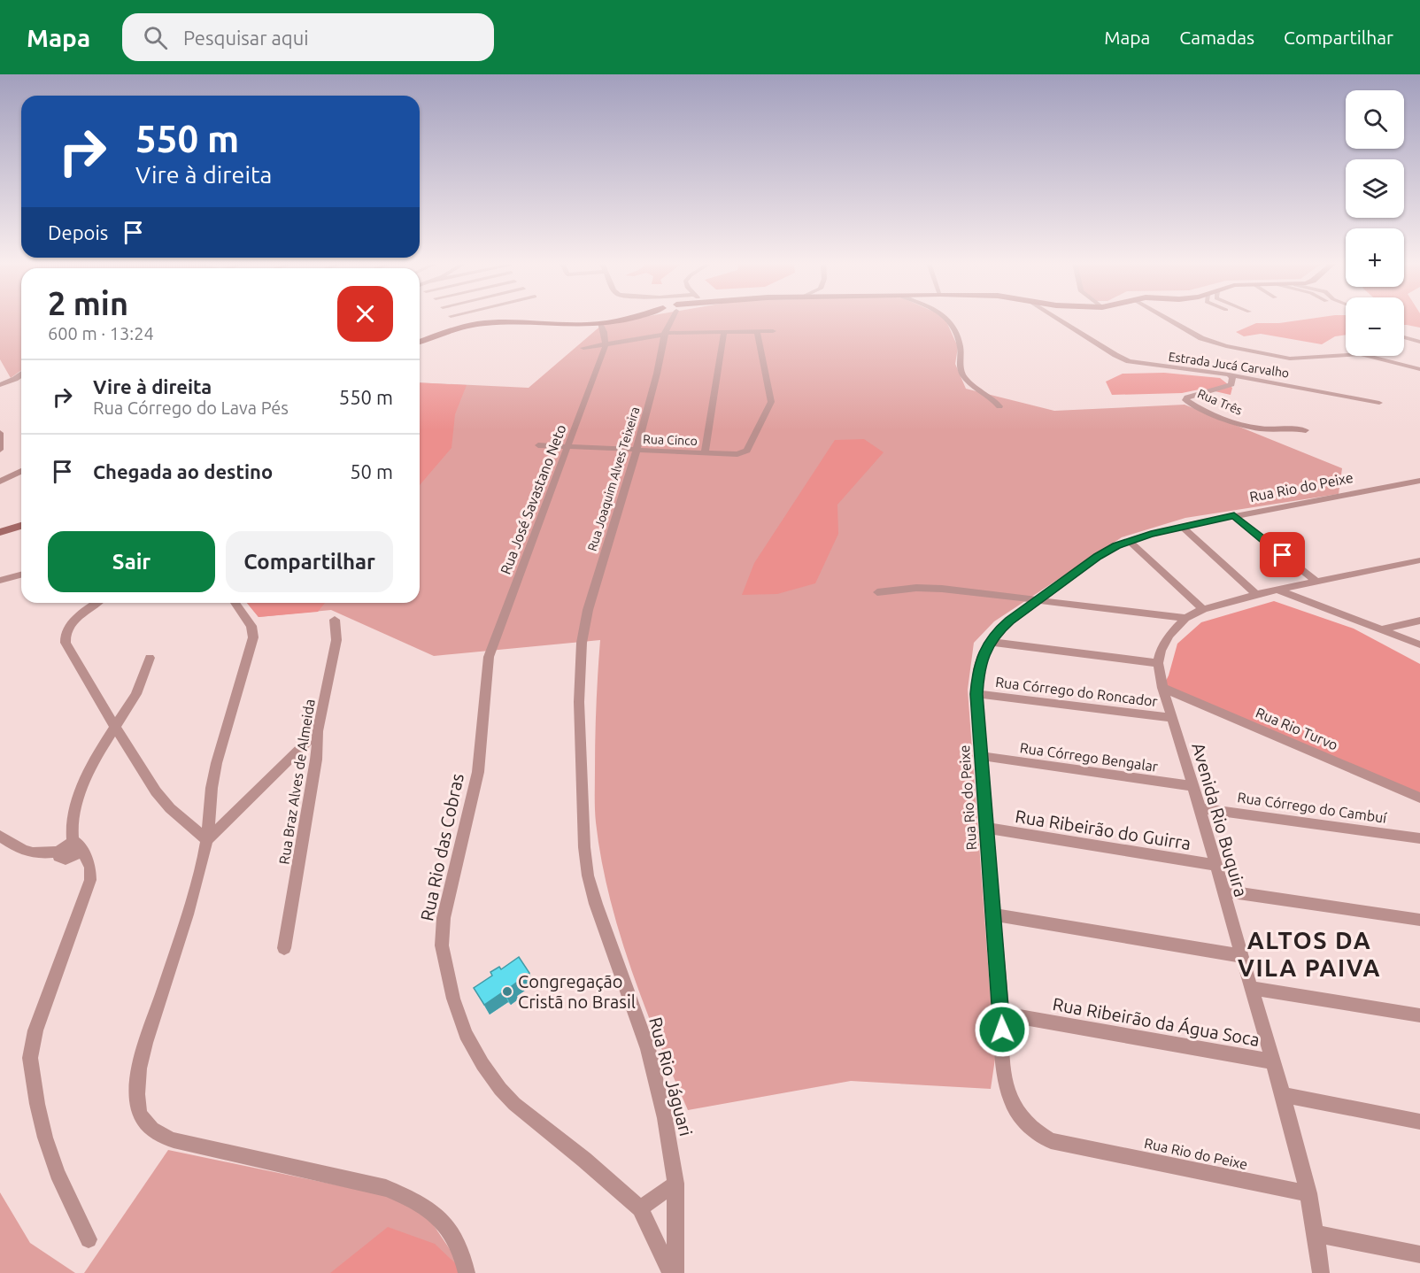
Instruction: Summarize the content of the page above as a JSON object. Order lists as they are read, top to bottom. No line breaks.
{"streets":{"street":["Estrada Jucá Carvalho","Rua Três","Rua Cinco","Rua Joaquim Alves Teixeira","Rua Rio do Peixe","Rua José Savastano Neto","Rua Córrego do Roncador","Rua Rio Turvo","Rua Córrego Bengalar","Rua Braz Alves de Almeida","Rua Córrego do Cambuí","Avenida Rio Buquira","Rua Ribeirão do Guirra","Rua Rio das Cobras","Rua Ribeirão da Água Soca","Rua Rio Jáguari"]},"crossings":[["Estrada Jucá Carvalho","Rua Três"],["Rua Cinco","Rua Joaquim Alves Teixeira"],["Rua Cinco","Rua José Savastano Neto"],["Rua Joaquim Alves Teixeira","Rua Rio Jáguari"],["Rua Rio do Peixe","Rua Córrego do Roncador"],["Rua Rio do Peixe","Rua Córrego Bengalar"],["Rua Rio do Peixe","Avenida Rio Buquira"],["Rua Rio do Peixe","Rua Ribeirão do Guirra"],["Rua Rio do Peixe","Rua Ribeirão da Água Soca"],["Rua José Savastano Neto","Rua Rio das Cobras"],["Rua Córrego do Roncador","Avenida Rio Buquira"],["Rua Rio Turvo","Avenida Rio Buquira"],["Rua Córrego Bengalar","Avenida Rio Buquira"],["Rua Córrego do Cambuí","Avenida Rio Buquira"],["Avenida Rio Buquira","Rua Ribeirão do Guirra"],["Avenida Rio Buquira","Rua Ribeirão da Água Soca"]],"districts":["ALTOS DA VILA PAIVA"],"places":["Congregação Cristã no Brasil"],"page":{"header":"Mapa","search":"Pesquisar aqui","nav":["Mapa","Camadas","Compartilhar"],"map_buttons":["+","−"],"turn":["550 m","Vire à direita"],"then":"Depois","heading":["2 min","600 m · 13:24"],"list":[{"name":"Vire à direita","note":"Rua Córrego do Lava Pés","value":"550 m"},{"name":"Chegada ao destino","value":"50 m"}],"buttons":["Sair","Compartilhar"]}}
